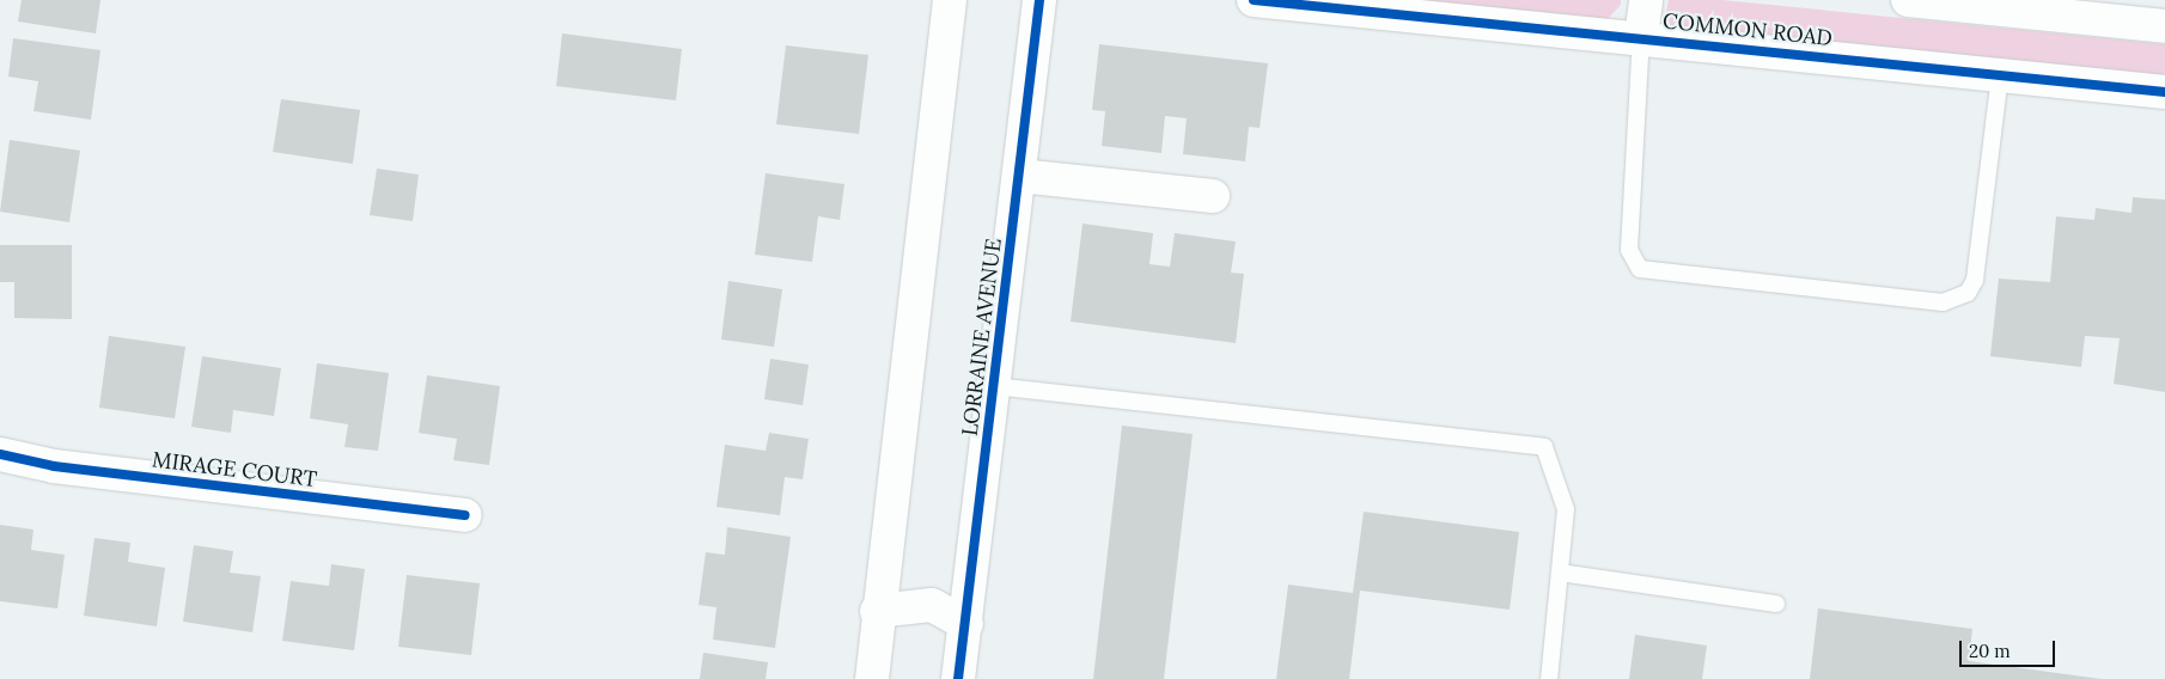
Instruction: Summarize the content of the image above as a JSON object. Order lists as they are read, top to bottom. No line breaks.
{"streets":{"street":["COMMON ROAD","LORRAINE AVENUE","MIRAGE COURT"]},"scale_bar":"20 m"}
